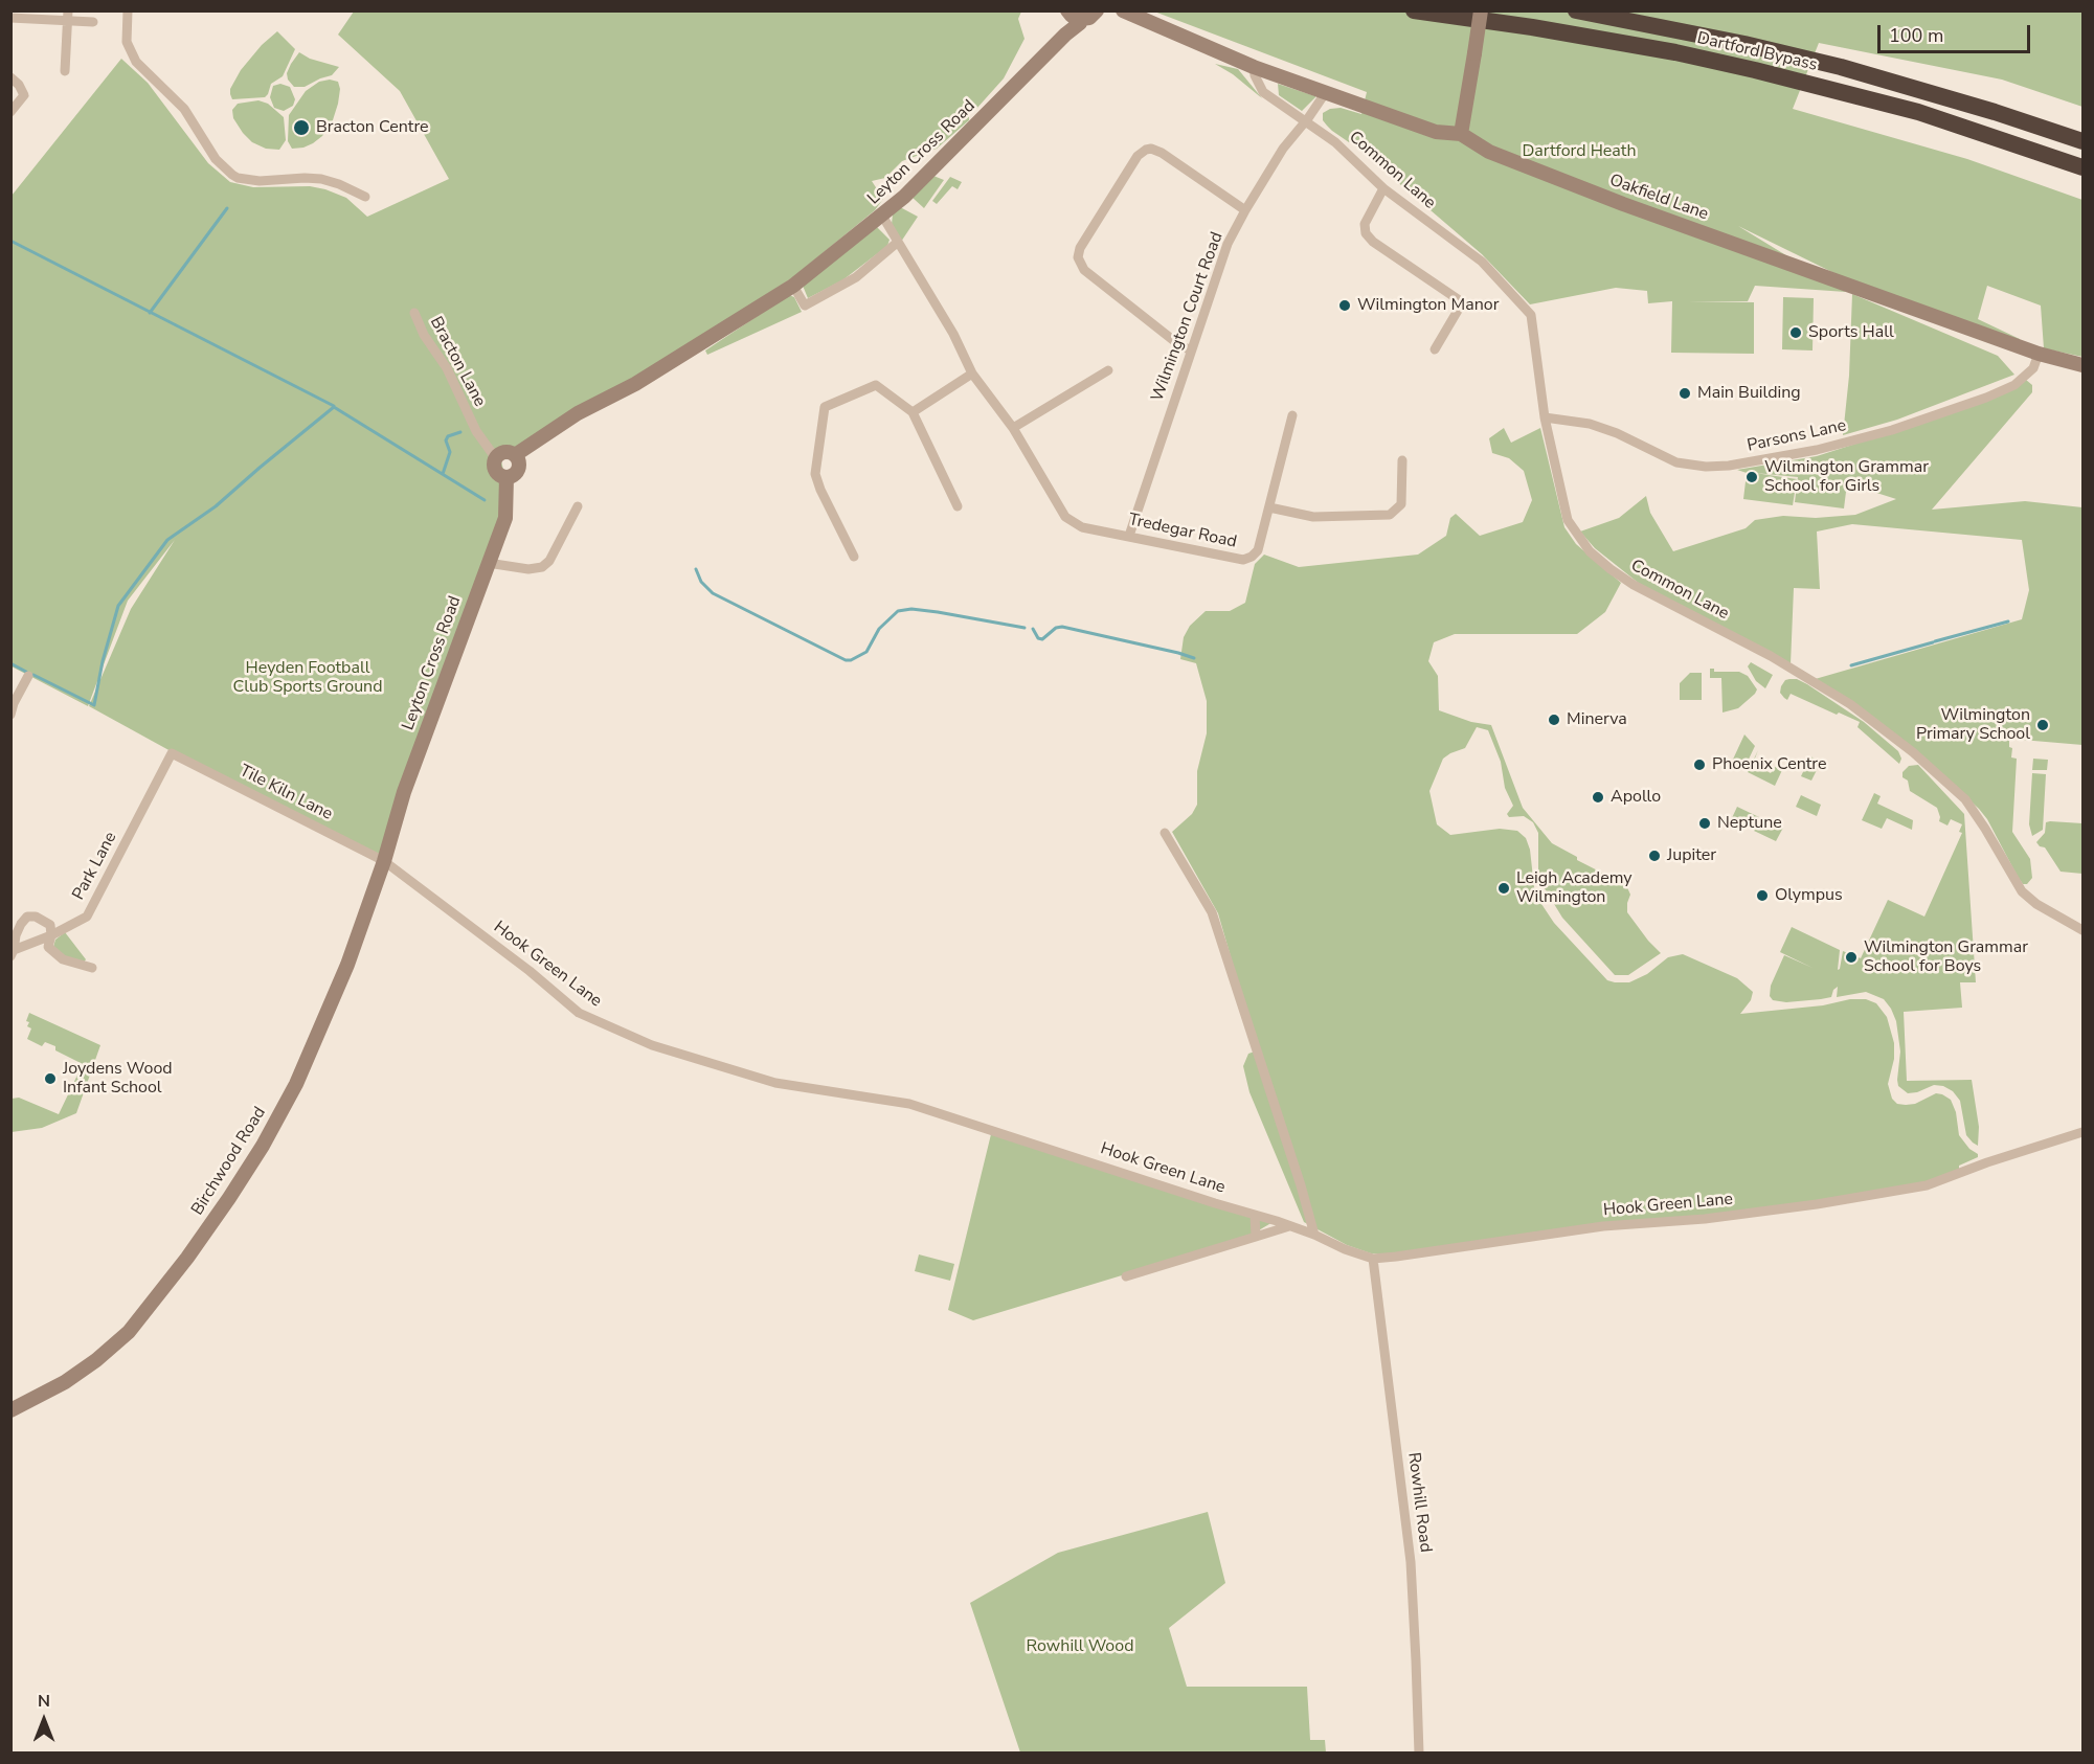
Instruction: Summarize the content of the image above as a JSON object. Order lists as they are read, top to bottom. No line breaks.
{"streets":{"highway":["Dartford Bypass"],"street":["Leyton Cross Road","Common Lane","Oakfield Lane","Wilmington Court Road","Bracton Lane","Parsons Lane","Tredegar Road","Tile Kiln Lane","Park Lane","Hook Green Lane","Birchwood Road","Rowhill Road"]},"crossings":[["Leyton Cross Road","Bracton Lane"],["Leyton Cross Road","Tredegar Road"],["Leyton Cross Road","Tile Kiln Lane"],["Leyton Cross Road","Hook Green Lane"],["Leyton Cross Road","Birchwood Road"],["Common Lane","Oakfield Lane"],["Common Lane","Wilmington Court Road"],["Common Lane","Parsons Lane"],["Oakfield Lane","Wilmington Court Road"],["Oakfield Lane","Parsons Lane"],["Wilmington Court Road","Tredegar Road"],["Tile Kiln Lane","Park Lane"],["Tile Kiln Lane","Hook Green Lane"],["Tile Kiln Lane","Birchwood Road"],["Hook Green Lane","Birchwood Road"],["Hook Green Lane","Rowhill Road"]],"parks":["Dartford Heath","Heyden Football Club Sports Ground","Rowhill Wood"],"places":["Bracton Centre","Wilmington Manor","Sports Hall","Main Building","Wilmington Grammar School for Girls","Minerva","Wilmington Primary School","Phoenix Centre","Apollo","Neptune","Jupiter","Leigh Academy Wilmington","Olympus","Wilmington Grammar School for Boys","Joydens Wood Infant School"],"scale_bar":"100 m","north":"top"}
